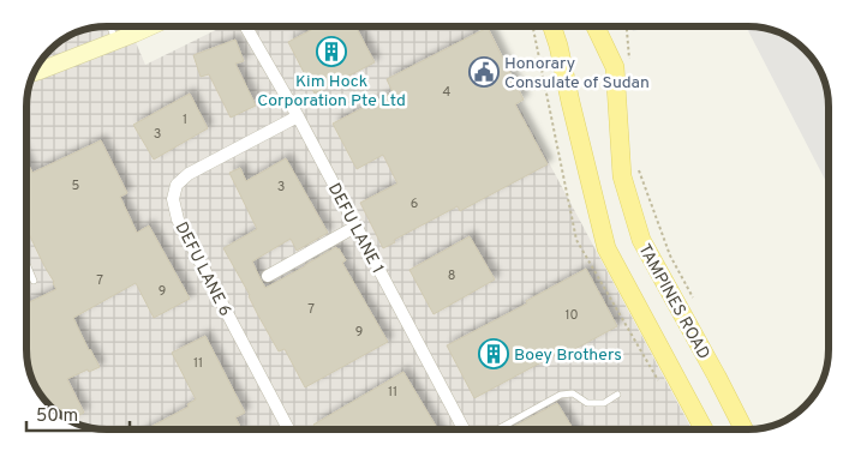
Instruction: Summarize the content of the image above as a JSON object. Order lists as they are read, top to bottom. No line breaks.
{"streets":{"main road":["TAMPINES ROAD"],"street":["DEFU LANE 1","DEFU LANE 6"]},"crossings":[["DEFU LANE 1","DEFU LANE 6"]],"places":{"building":["Kim Hock Corporation Pte Ltd","Boey Brothers"],"public building":["Honorary Consulate of Sudan"]},"house_numbers":["4","1","3","5","3","6","8","7","9","7","10","9","11","11"],"scale_bar":"50 m"}
